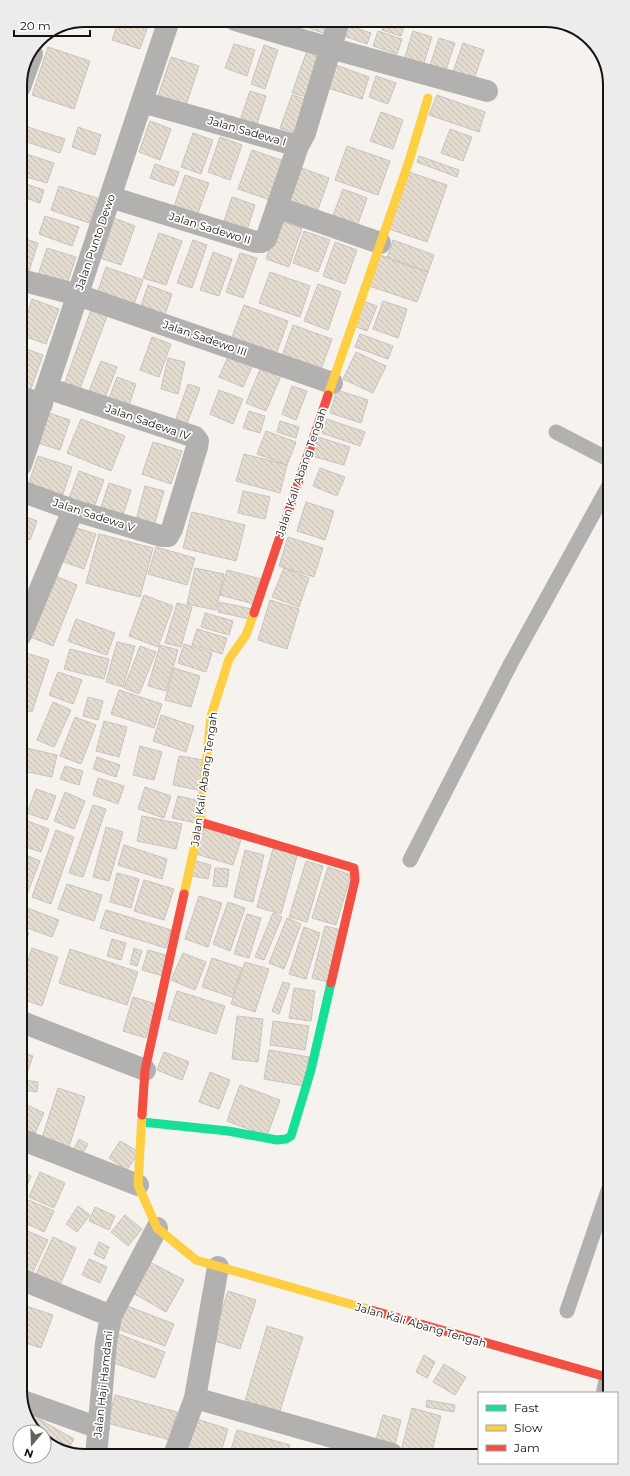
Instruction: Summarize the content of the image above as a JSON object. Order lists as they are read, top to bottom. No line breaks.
{"streets":{"street":["Jalan Sadewa I","Jalan Sadewo II","Jalan Punto Dewo","Jalan Sadewo III","Jalan Sadewa IV","Jalan Kali Abang Tengah","Jalan Sadewa V","Jalan Haji Hamdani"]},"crossings":[["Jalan Sadewa I","Jalan Punto Dewo"],["Jalan Sadewo II","Jalan Punto Dewo"],["Jalan Punto Dewo","Jalan Sadewo III"],["Jalan Punto Dewo","Jalan Sadewa IV"],["Jalan Sadewo III","Jalan Kali Abang Tengah"],["Jalan Sadewa IV","Jalan Sadewa V"],["Jalan Kali Abang Tengah","Jalan Haji Hamdani"]],"legend":["Fast","Slow","Jam"],"scale_bar":"20 m","north":"bottom"}
